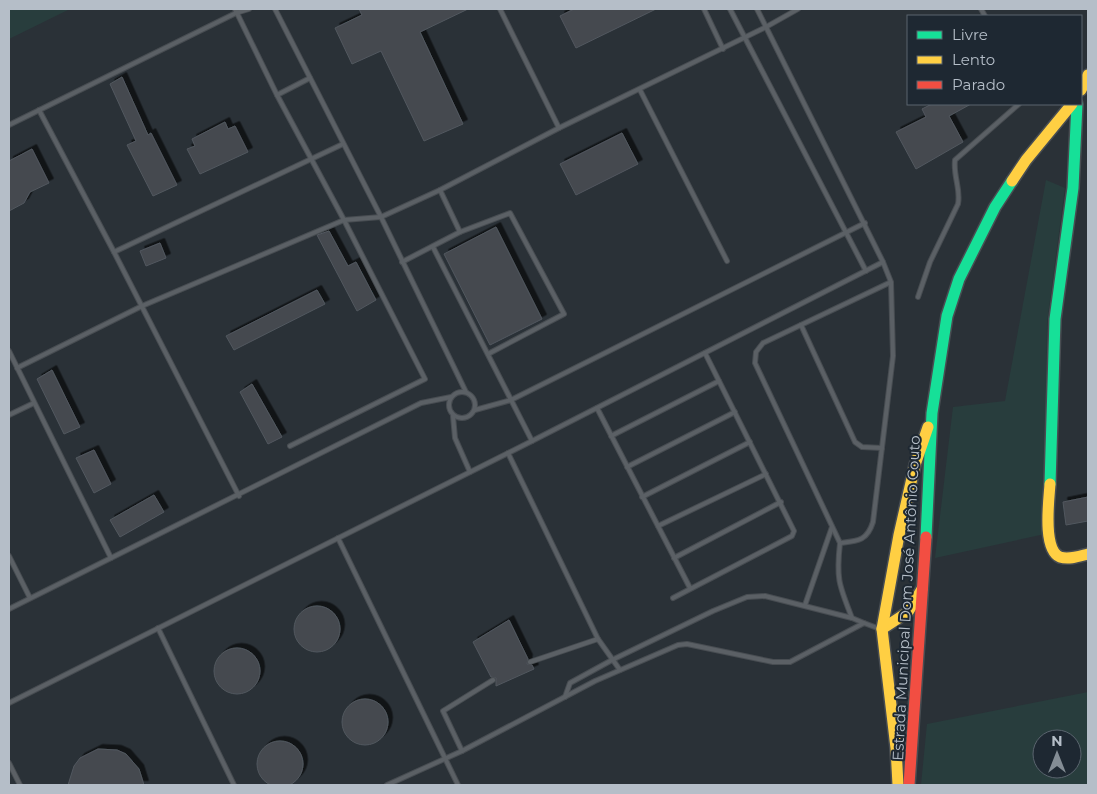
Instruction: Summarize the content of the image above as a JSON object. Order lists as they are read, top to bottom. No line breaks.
{"streets":{"main road":["Estrada Municipal Dom José Antônio Couto"]},"legend":["Livre","Lento","Parado"],"north":"top"}
